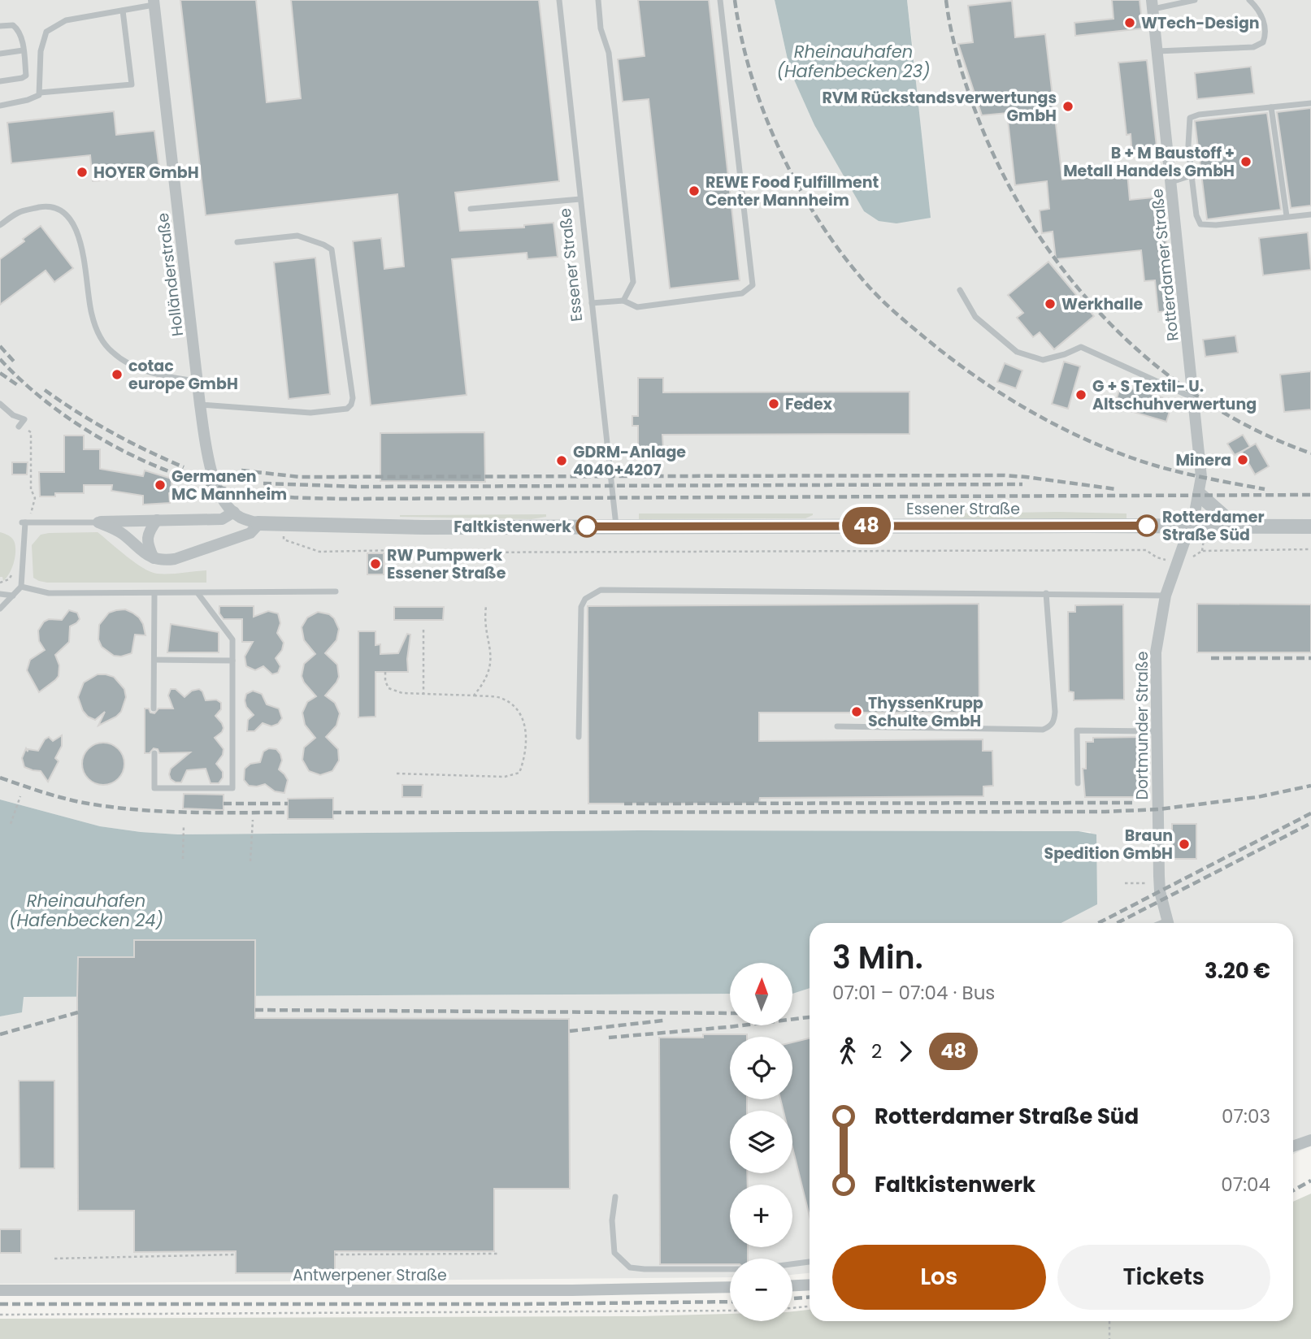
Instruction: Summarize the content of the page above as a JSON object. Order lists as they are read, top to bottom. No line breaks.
{"streets":{"street":["Essener Straße","Rotterdamer Straße","Holländerstraße","Dortmunder Straße","Antwerpener Straße"]},"crossings":[["Essener Straße","Rotterdamer Straße"],["Essener Straße","Dortmunder Straße"],["Rotterdamer Straße","Dortmunder Straße"]],"water":["Rheinauhafen (Hafenbecken 23)","Rheinauhafen (Hafenbecken 24)"],"places":["WTech-Design","RVM Rückstandsverwertungs GmbH","B + M Baustoff + Metall Handels GmbH","HOYER GmbH","REWE Food Fulfillment Center Mannheim","Werkhalle","cotac europe GmbH","G + S Textil- U. Altschuhverwertung","Fedex","Minera","GDRM-Anlage 4040+4207","Germanen MC Mannheim","Rotterdamer Straße Süd","Faltkistenwerk","RW Pumpwerk Essener Straße","ThyssenKrupp Schulte GmbH","Braun Spedition GmbH"],"lines":["bus line 48"],"north":"top","page":{"on_map":"48","heading":["3 Min.","07:01 – 07:04 · Bus","3.20 €"],"map_buttons":["+","−"],"legs":["2","48"],"list":[{"name":"Rotterdamer Straße Süd","value":"07:03"},{"name":"Faltkistenwerk","value":"07:04"}],"buttons":["Los","Tickets"]}}
